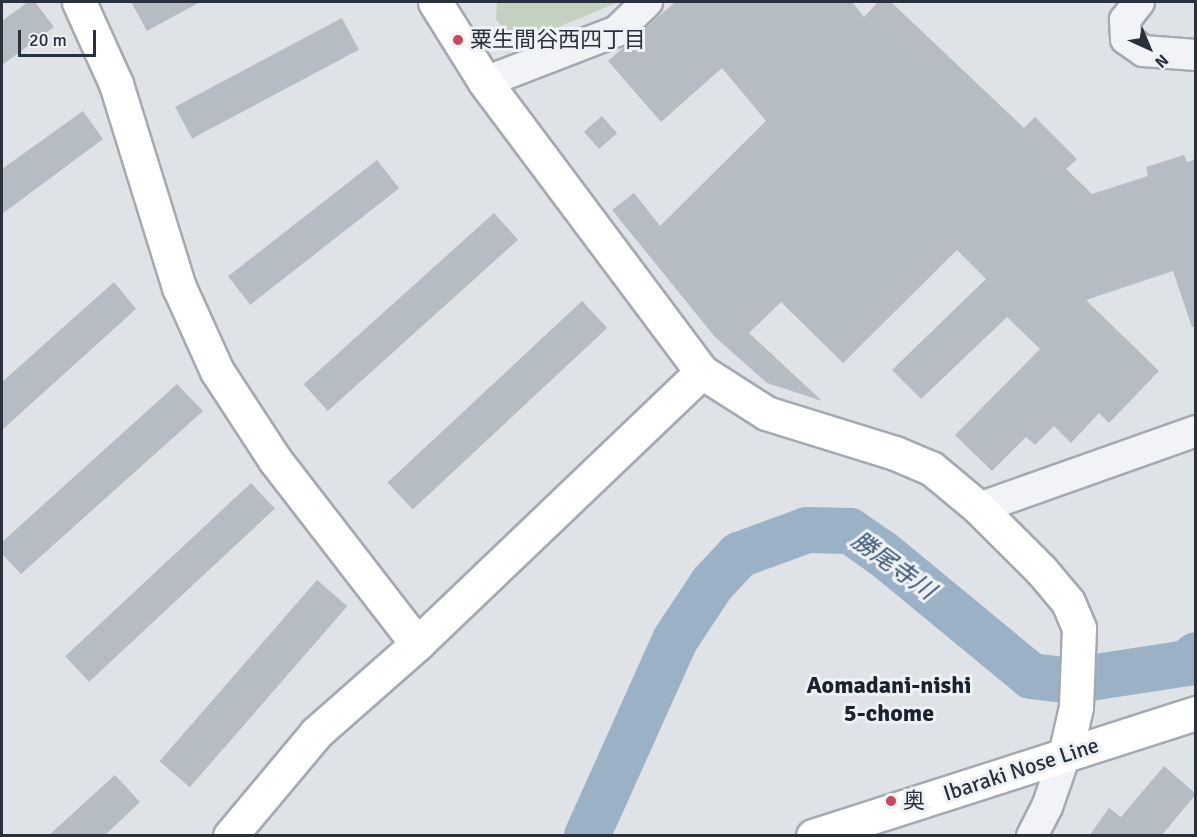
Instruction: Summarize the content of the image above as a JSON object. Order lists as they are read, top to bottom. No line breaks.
{"streets":{"street":["Ibaraki Nose Line"]},"districts":["Aomadani-nishi 5-chome"],"water":["勝尾寺川"],"places":["粟生間谷西四丁目","奥"],"scale_bar":"20 m","north":"bottom right"}
